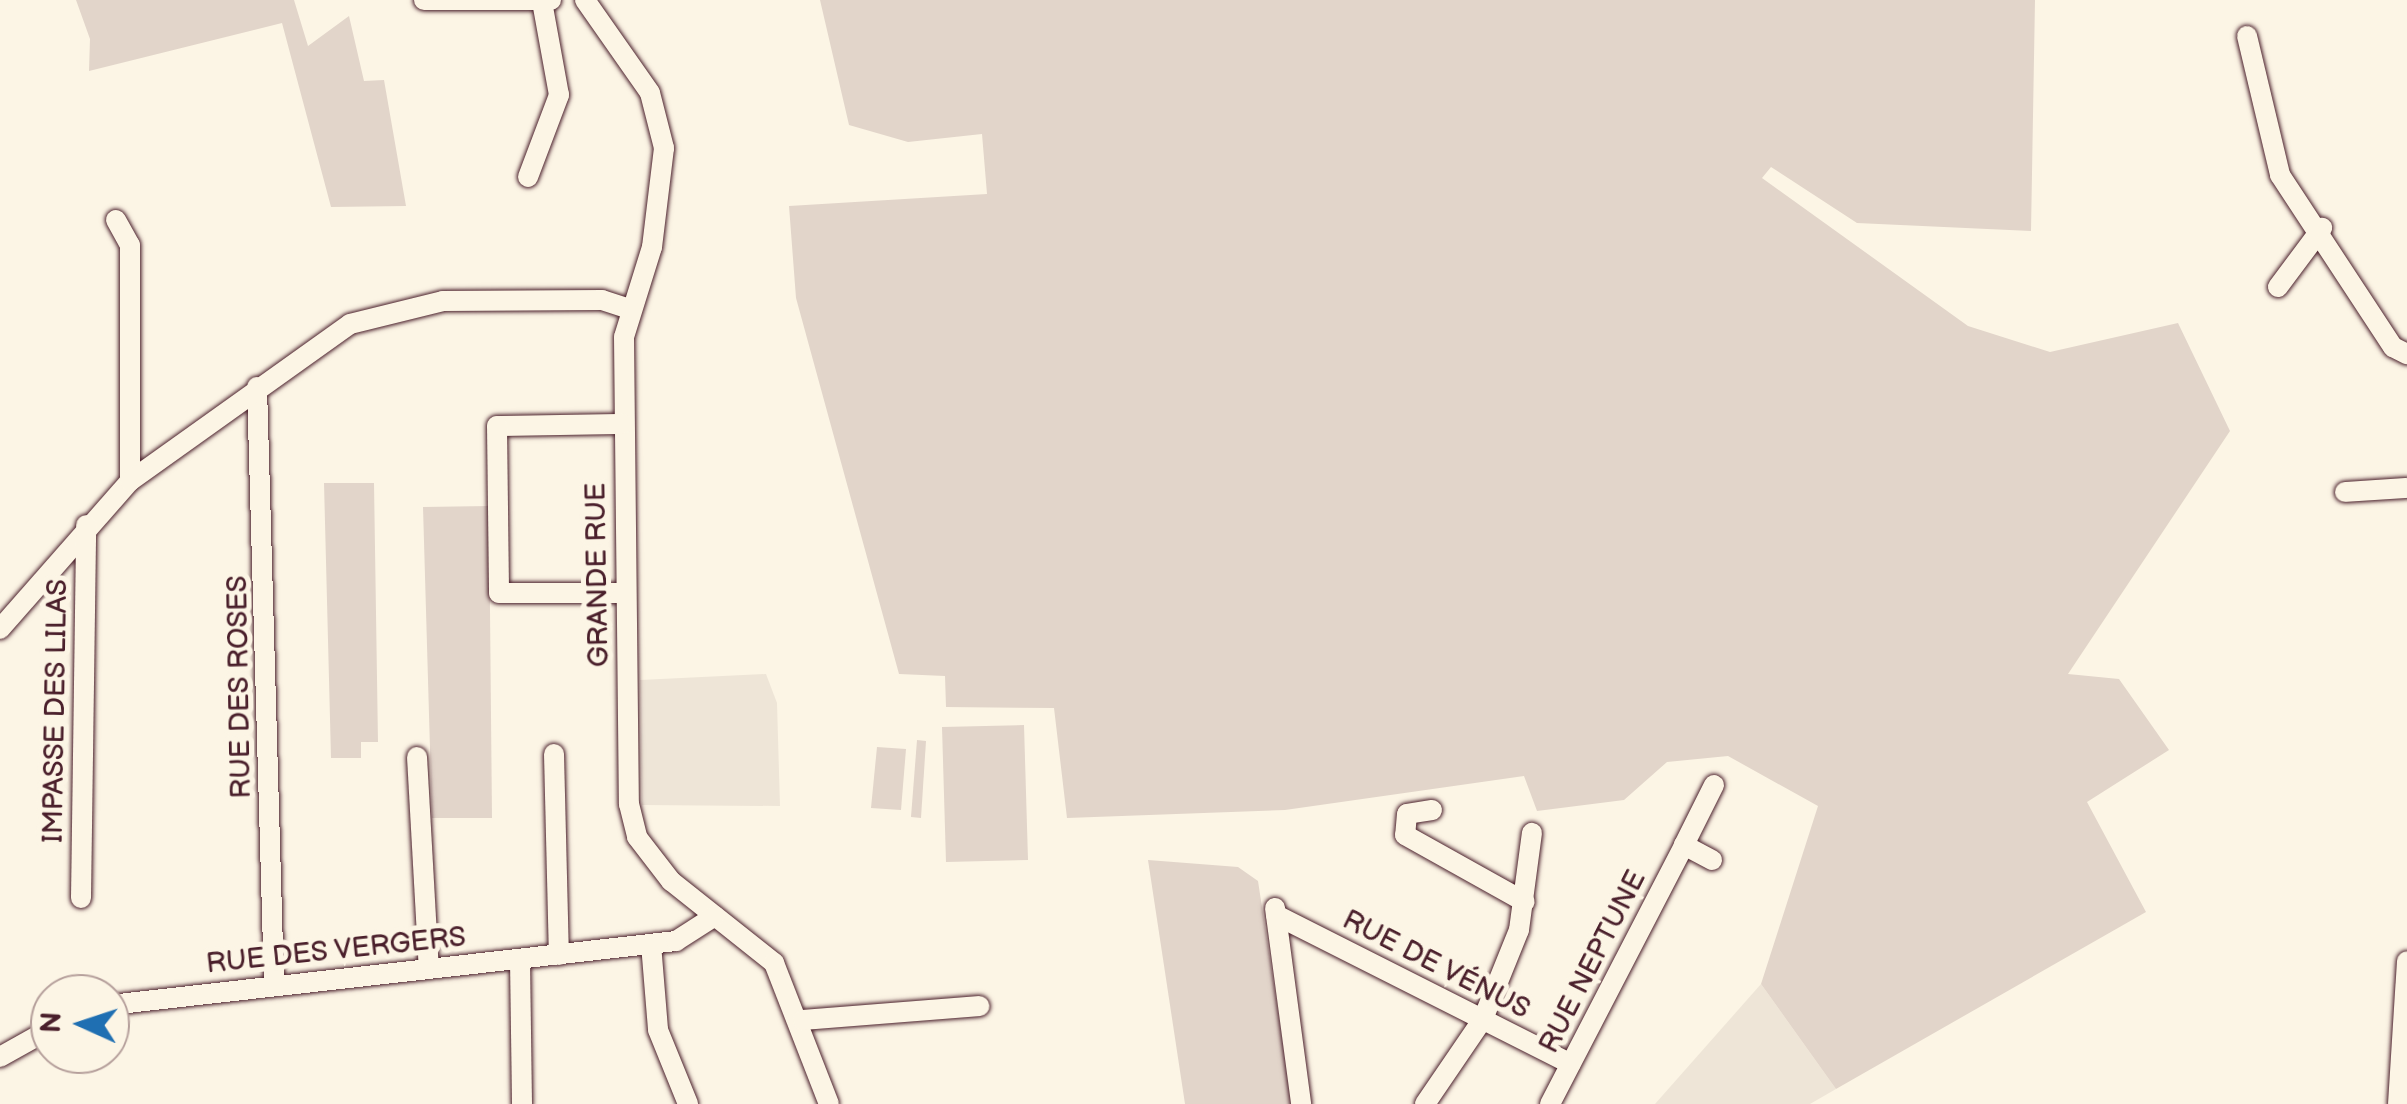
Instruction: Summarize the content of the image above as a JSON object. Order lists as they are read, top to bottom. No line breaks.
{"streets":{"street":["GRANDE RUE","RUE DES ROSES","IMPASSE DES LILAS","RUE DES VERGERS","RUE NEPTUNE","RUE DE VÉNUS"]},"crossings":[["GRANDE RUE","RUE DES VERGERS"],["RUE DES ROSES","RUE DES VERGERS"],["RUE NEPTUNE","RUE DE VÉNUS"]],"north":"left"}
